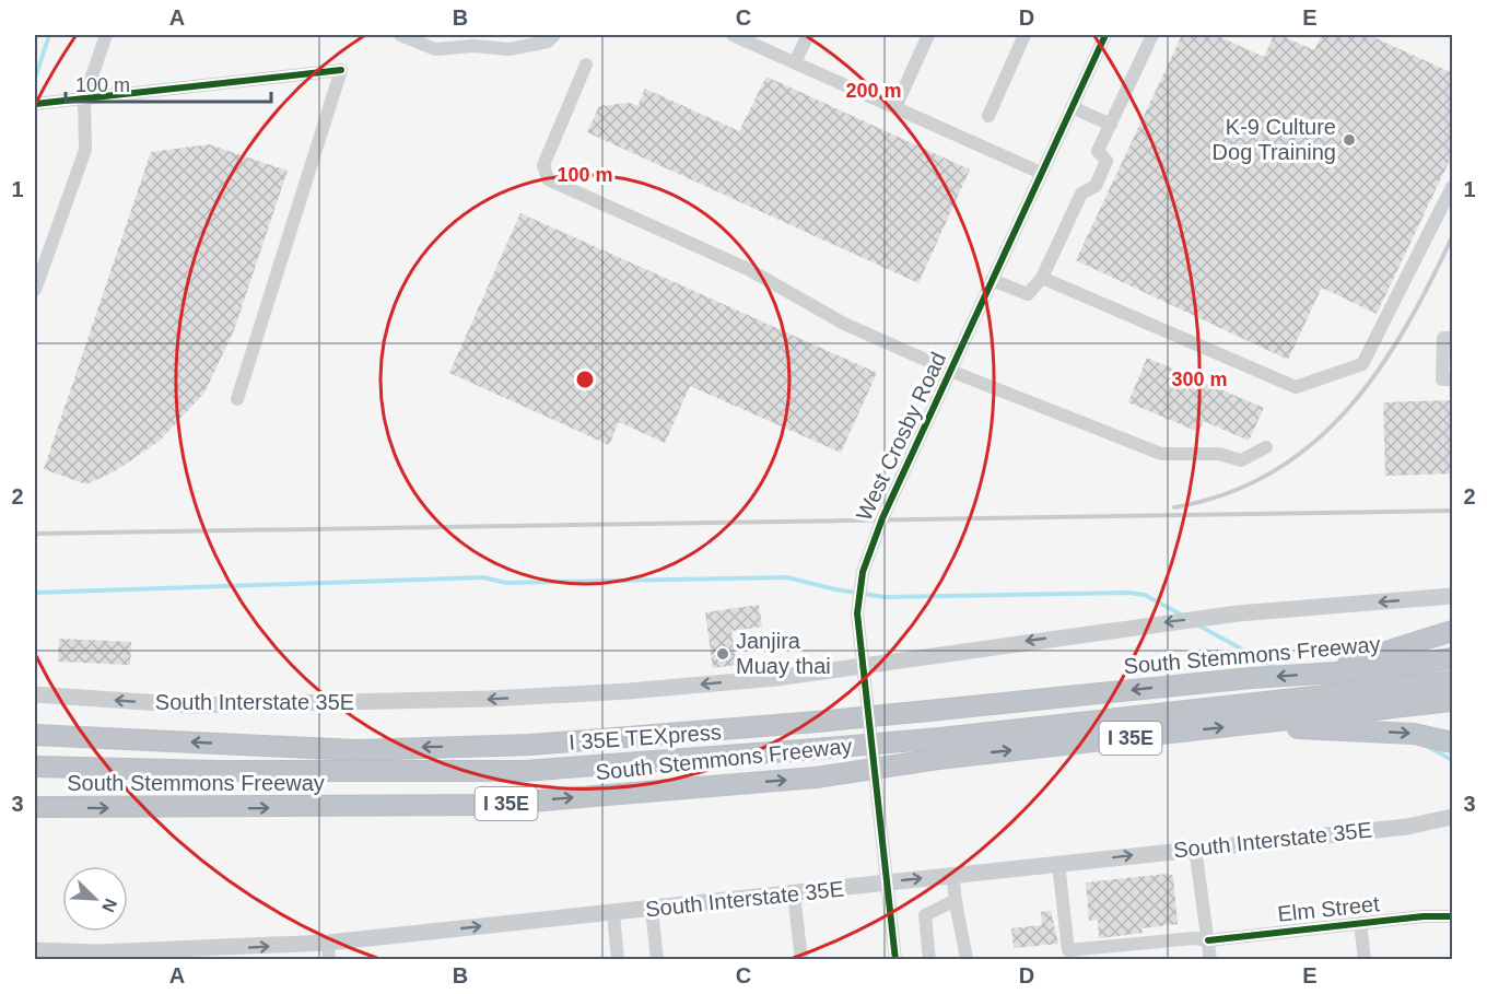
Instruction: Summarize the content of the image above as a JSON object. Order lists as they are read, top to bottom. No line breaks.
{"streets":{"highway":["South Stemmons Freeway","I 35E TEXpress","I 35E"],"main road":["South Interstate 35E"],"street":["West Crosby Road","Elm Street"]},"crossings":[["West Crosby Road","South Interstate 35E"],["South Interstate 35E","Elm Street"]],"places":["K-9 Culture Dog Training","Janjira Muay thai"],"scale_bar":"100 m","north":"bottom right","grid":{"columns":["A","B","C","D","E"],"rows":["1","2","3"]},"rings":["200 m","100 m","300 m"]}
